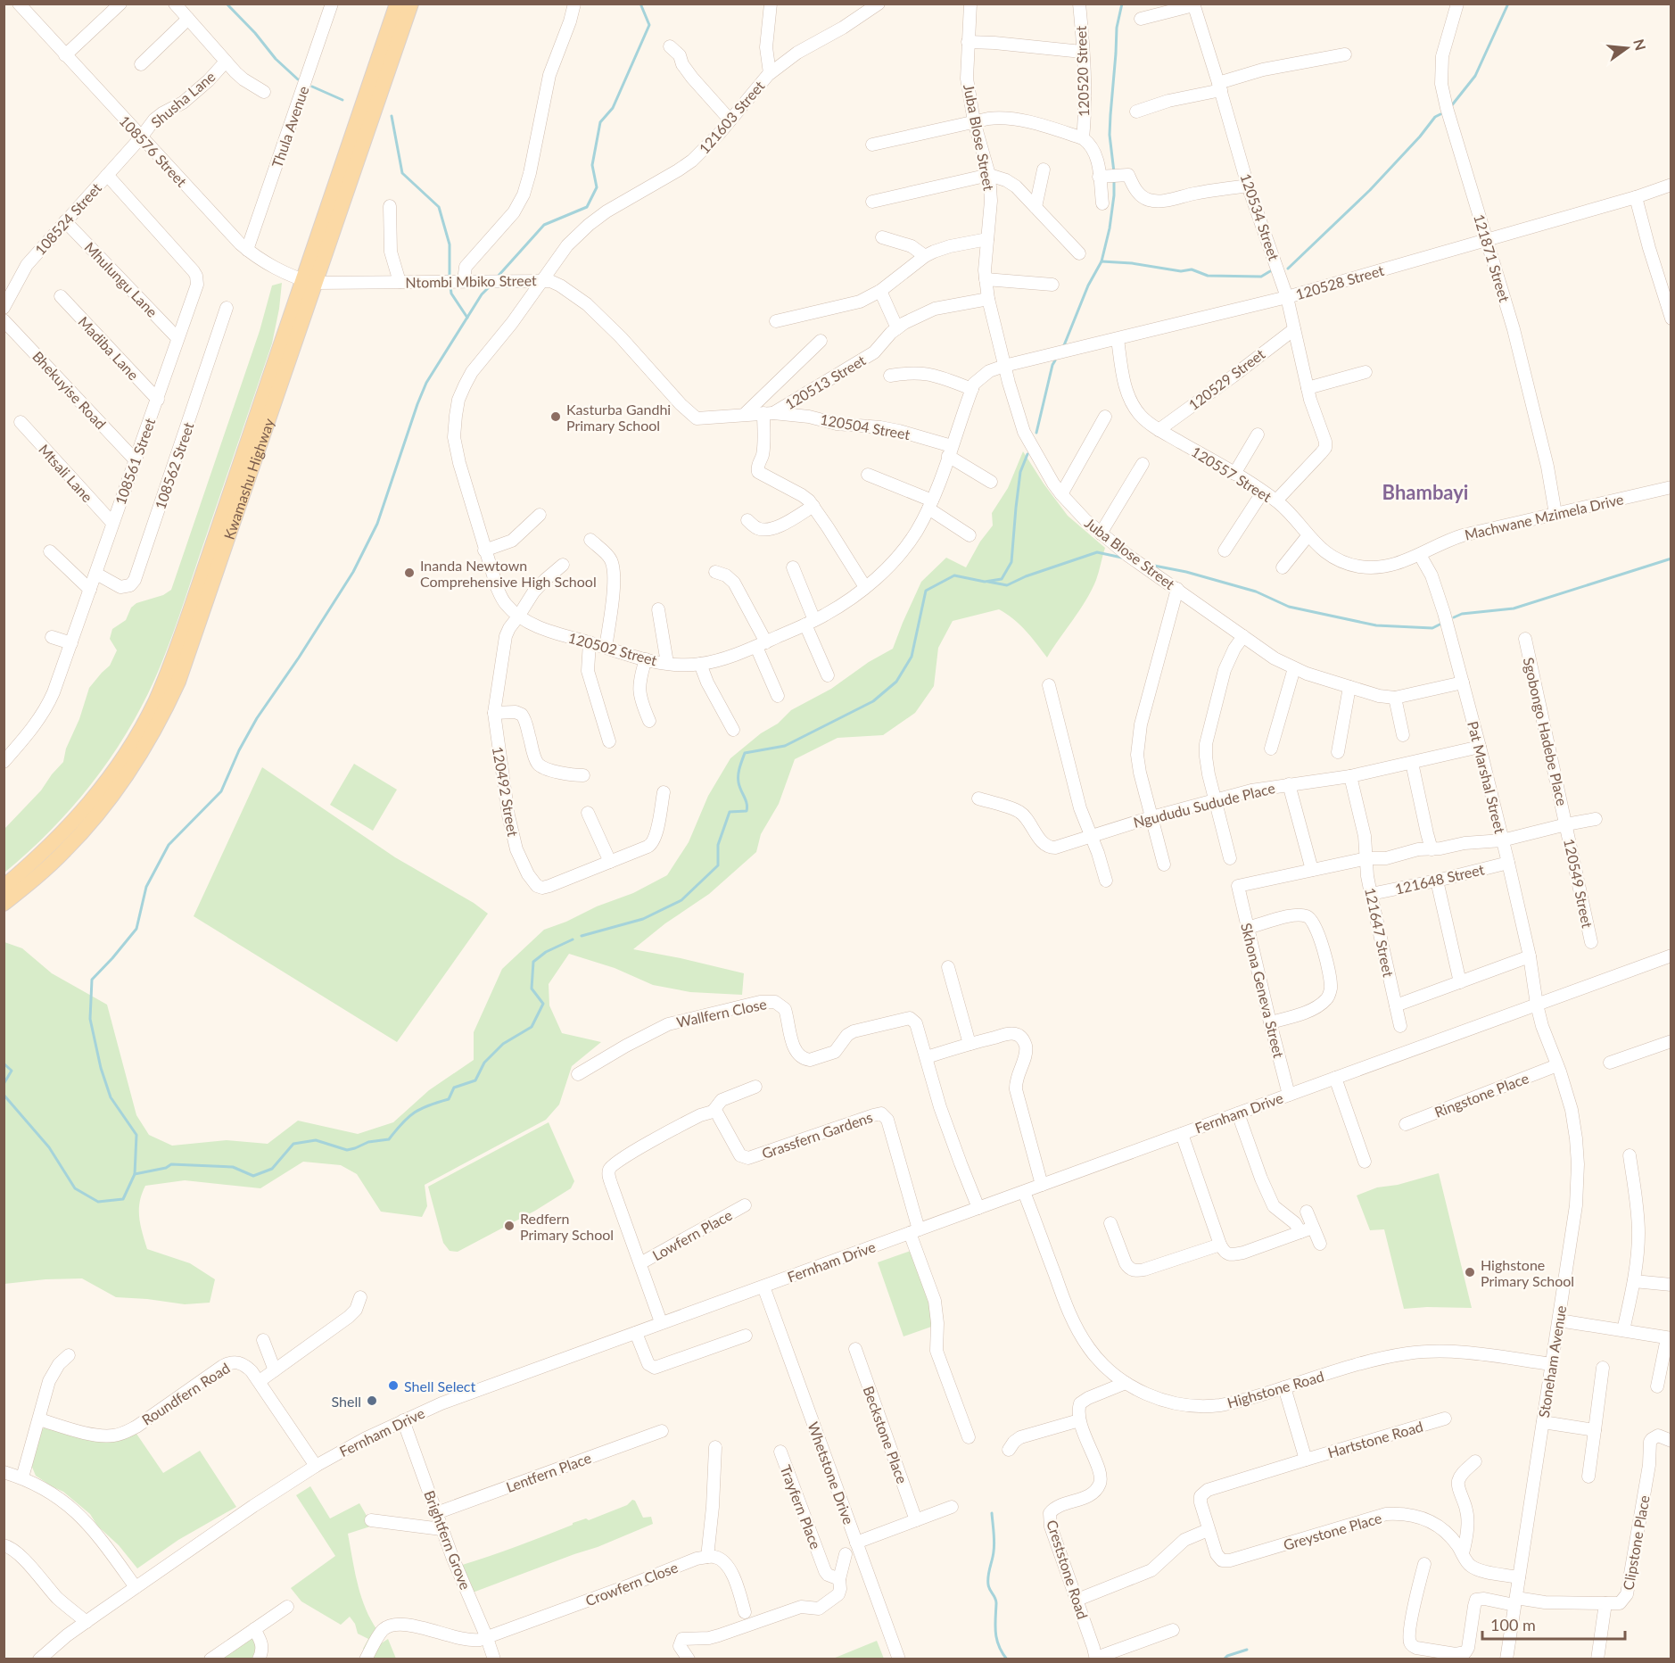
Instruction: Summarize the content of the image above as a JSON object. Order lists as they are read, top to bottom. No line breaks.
{"streets":{"main road":["Kwamashu Highway"],"street":["120520 Street","Shusha Lane","121603 Street","Thula Avenue","Juba Blose Street","108576 Street","120534 Street","108524 Street","121871 Street","Mhulungu Lane","Ntombi Mbiko Street","120528 Street","Madiba Lane","120529 Street","120513 Street","Bhekuyise Road","120504 Street","108561 Street","108562 Street","Mtsali Lane","120557 Street","Machwane Mzimela Drive","120502 Street","Sgobongo Hadebe Place","Pat Marshal Street","120492 Street","Ngududu Sudude Place","121648 Street","120549 Street","121647 Street","Skhona Geneva Street","Wallfern Close","Ringstone Place","Fernham Drive","Grassfern Gardens","Lowfern Place","Stoneham Avenue","Highstone Road","Roundfern Road","Beckstone Place","Hartstone Road","Lentfern Place","Whetstone Drive","Trayfern Place","Greystone Place","Brightfern Grove","Clipstone Place","Creststone Road","Crowfern Close"]},"crossings":[["Shusha Lane","108576 Street"],["Shusha Lane","108524 Street"],["121603 Street","Ntombi Mbiko Street"],["121603 Street","120502 Street"],["Thula Avenue","108576 Street"],["Juba Blose Street","120528 Street"],["Juba Blose Street","120513 Street"],["Juba Blose Street","120502 Street"],["Juba Blose Street","Pat Marshal Street"],["108576 Street","108524 Street"],["108576 Street","Ntombi Mbiko Street"],["108576 Street","Kwamashu Highway"],["120534 Street","120528 Street"],["120534 Street","120529 Street"],["120534 Street","120557 Street"],["108524 Street","Mhulungu Lane"],["108524 Street","108561 Street"],["121871 Street","120528 Street"],["121871 Street","Machwane Mzimela Drive"],["Mhulungu Lane","108561 Street"],["Ntombi Mbiko Street","120504 Street"],["Ntombi Mbiko Street","Kwamashu Highway"],["Ntombi Mbiko Street","120502 Street"],["120528 Street","120557 Street"],["120528 Street","120502 Street"],["Madiba Lane","108561 Street"],["120529 Street","120557 Street"],["120513 Street","120504 Street"],["Bhekuyise Road","108561 Street"],["120504 Street","120502 Street"],["108561 Street","108562 Street"],["108561 Street","Mtsali Lane"],["120557 Street","Machwane Mzimela Drive"],["120557 Street","Pat Marshal Street"],["Machwane Mzimela Drive","Pat Marshal Street"],["120502 Street","120492 Street"],["Sgobongo Hadebe Place","120549 Street"],["Pat Marshal Street","Ngududu Sudude Place"],["Pat Marshal Street","121648 Street"],["Pat Marshal Street","Fernham Drive"],["Pat Marshal Street","Stoneham Avenue"],["Ngududu Sudude Place","121647 Street"],["121648 Street","121647 Street"],["Skhona Geneva Street","Fernham Drive"],["Wallfern Close","Fernham Drive"],["Ringstone Place","Stoneham Avenue"],["Fernham Drive","Grassfern Gardens"],["Fernham Drive","Stoneham Avenue"],["Fernham Drive","Highstone Road"],["Fernham Drive","Roundfern Road"],["Fernham Drive","Whetstone Drive"],["Fernham Drive","Brightfern Grove"],["Stoneham Avenue","Highstone Road"],["Stoneham Avenue","Greystone Place"],["Hartstone Road","Greystone Place"],["Lentfern Place","Brightfern Grove"],["Whetstone Drive","Trayfern Place"],["Brightfern Grove","Crowfern Close"]],"districts":["Bhambayi"],"places":["Kasturba Gandhi Primary School","Inanda Newtown Comprehensive High School","Redfern Primary School","Highstone Primary School","Shell Select","Shell"],"scale_bar":"100 m","north":"right"}
